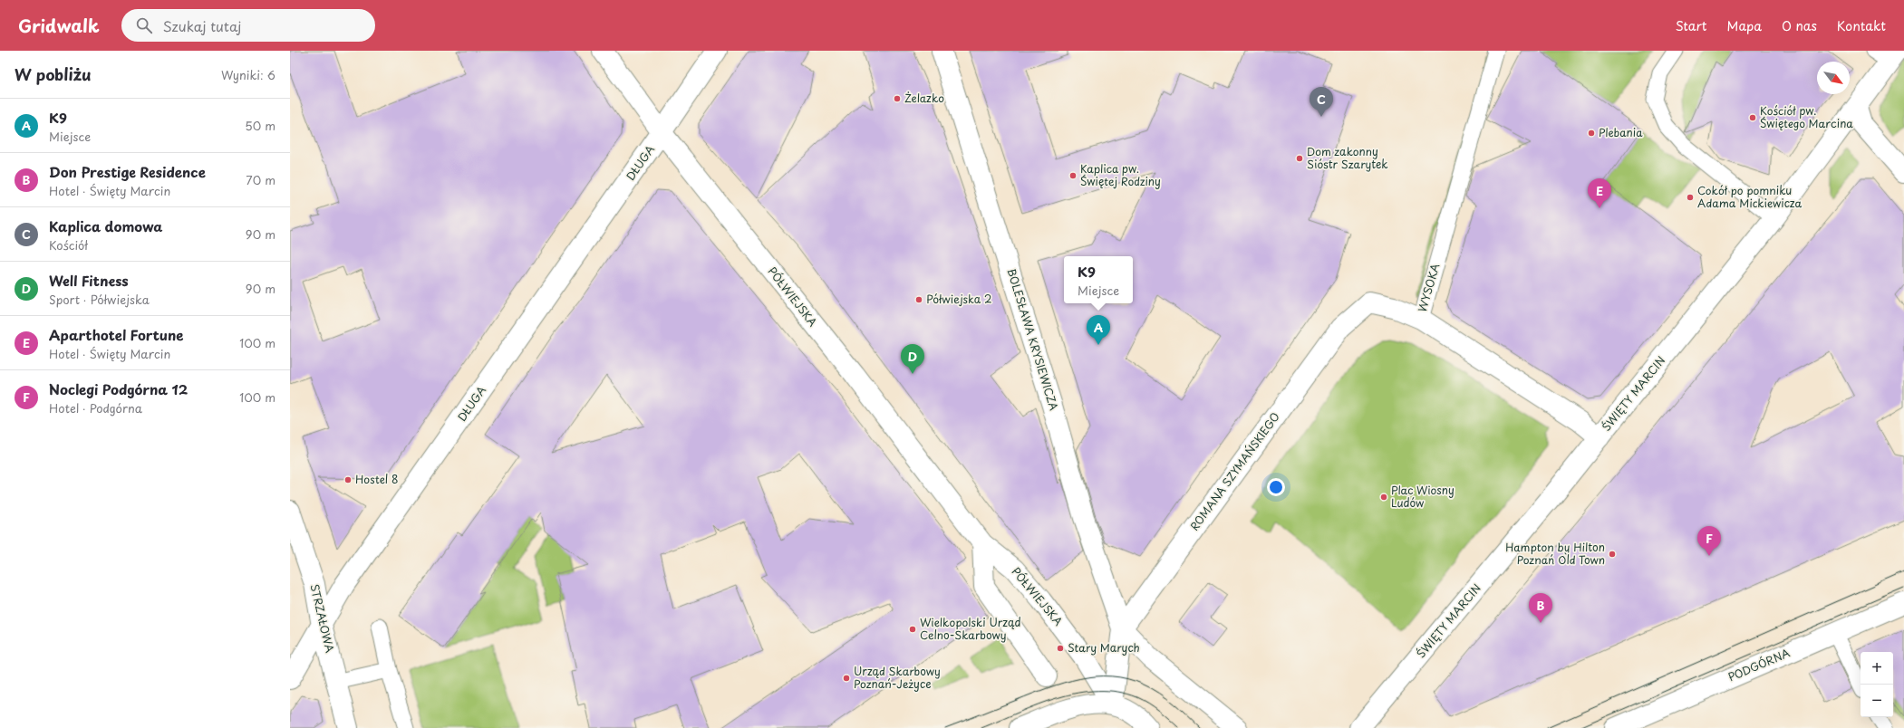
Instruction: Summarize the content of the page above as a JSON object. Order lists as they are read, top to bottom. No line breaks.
{"streets":{"street":["DŁUGA","WYSOKA","PÓŁWIEJSKA","BOLESŁAWA KRYSIEWICZA","ŚWIĘTY MARCIN","ROMANA SZYMAŃSKIEGO","STRZAŁOWA","PODGÓRNA"]},"crossings":[["DŁUGA","PÓŁWIEJSKA"],["DŁUGA","STRZAŁOWA"],["WYSOKA","ŚWIĘTY MARCIN"],["WYSOKA","ROMANA SZYMAŃSKIEGO"],["PÓŁWIEJSKA","ROMANA SZYMAŃSKIEGO"],["BOLESŁAWA KRYSIEWICZA","ROMANA SZYMAŃSKIEGO"]],"places":["Żelazko","Kościół pw. Świętego Marcina","Plebania","Dom zakonny Sióstr Szarytek","Kaplica pw. Świętej Rodziny","Cokół po pomniku Adama Mickiewicza","Półwiejska 2","Hostel 8","Plac Wiosny Ludów","Hampton by Hilton Poznań Old Town","Wielkopolski Urząd Celno-Skarbowy","Stary Marych","Urząd Skarbowy Poznań-Jeżyce"],"north":"bottom right","page":{"header":"Gridwalk","search":"Szukaj tutaj","nav":["Start","Mapa","O nas","Kontakt"],"heading":["W pobliżu","Wyniki: 6"],"pins":["C","E","A","D","F","B"],"list":[{"mark":"A","name":"K9","note":"Miejsce","value":"50 m"},{"mark":"B","name":"Don Prestige Residence","note":"Hotel · Święty Marcin","value":"70 m"},{"mark":"C","name":"Kaplica domowa","note":"Kościół","value":"90 m"},{"mark":"D","name":"Well Fitness","note":"Sport · Półwiejska","value":"90 m"},{"mark":"E","name":"Aparthotel Fortune","note":"Hotel · Święty Marcin","value":"100 m"},{"mark":"F","name":"Noclegi Podgórna 12","note":"Hotel · Podgórna","value":"100 m"}],"popup":["K9","Miejsce"],"map_buttons":["+","−"]}}
